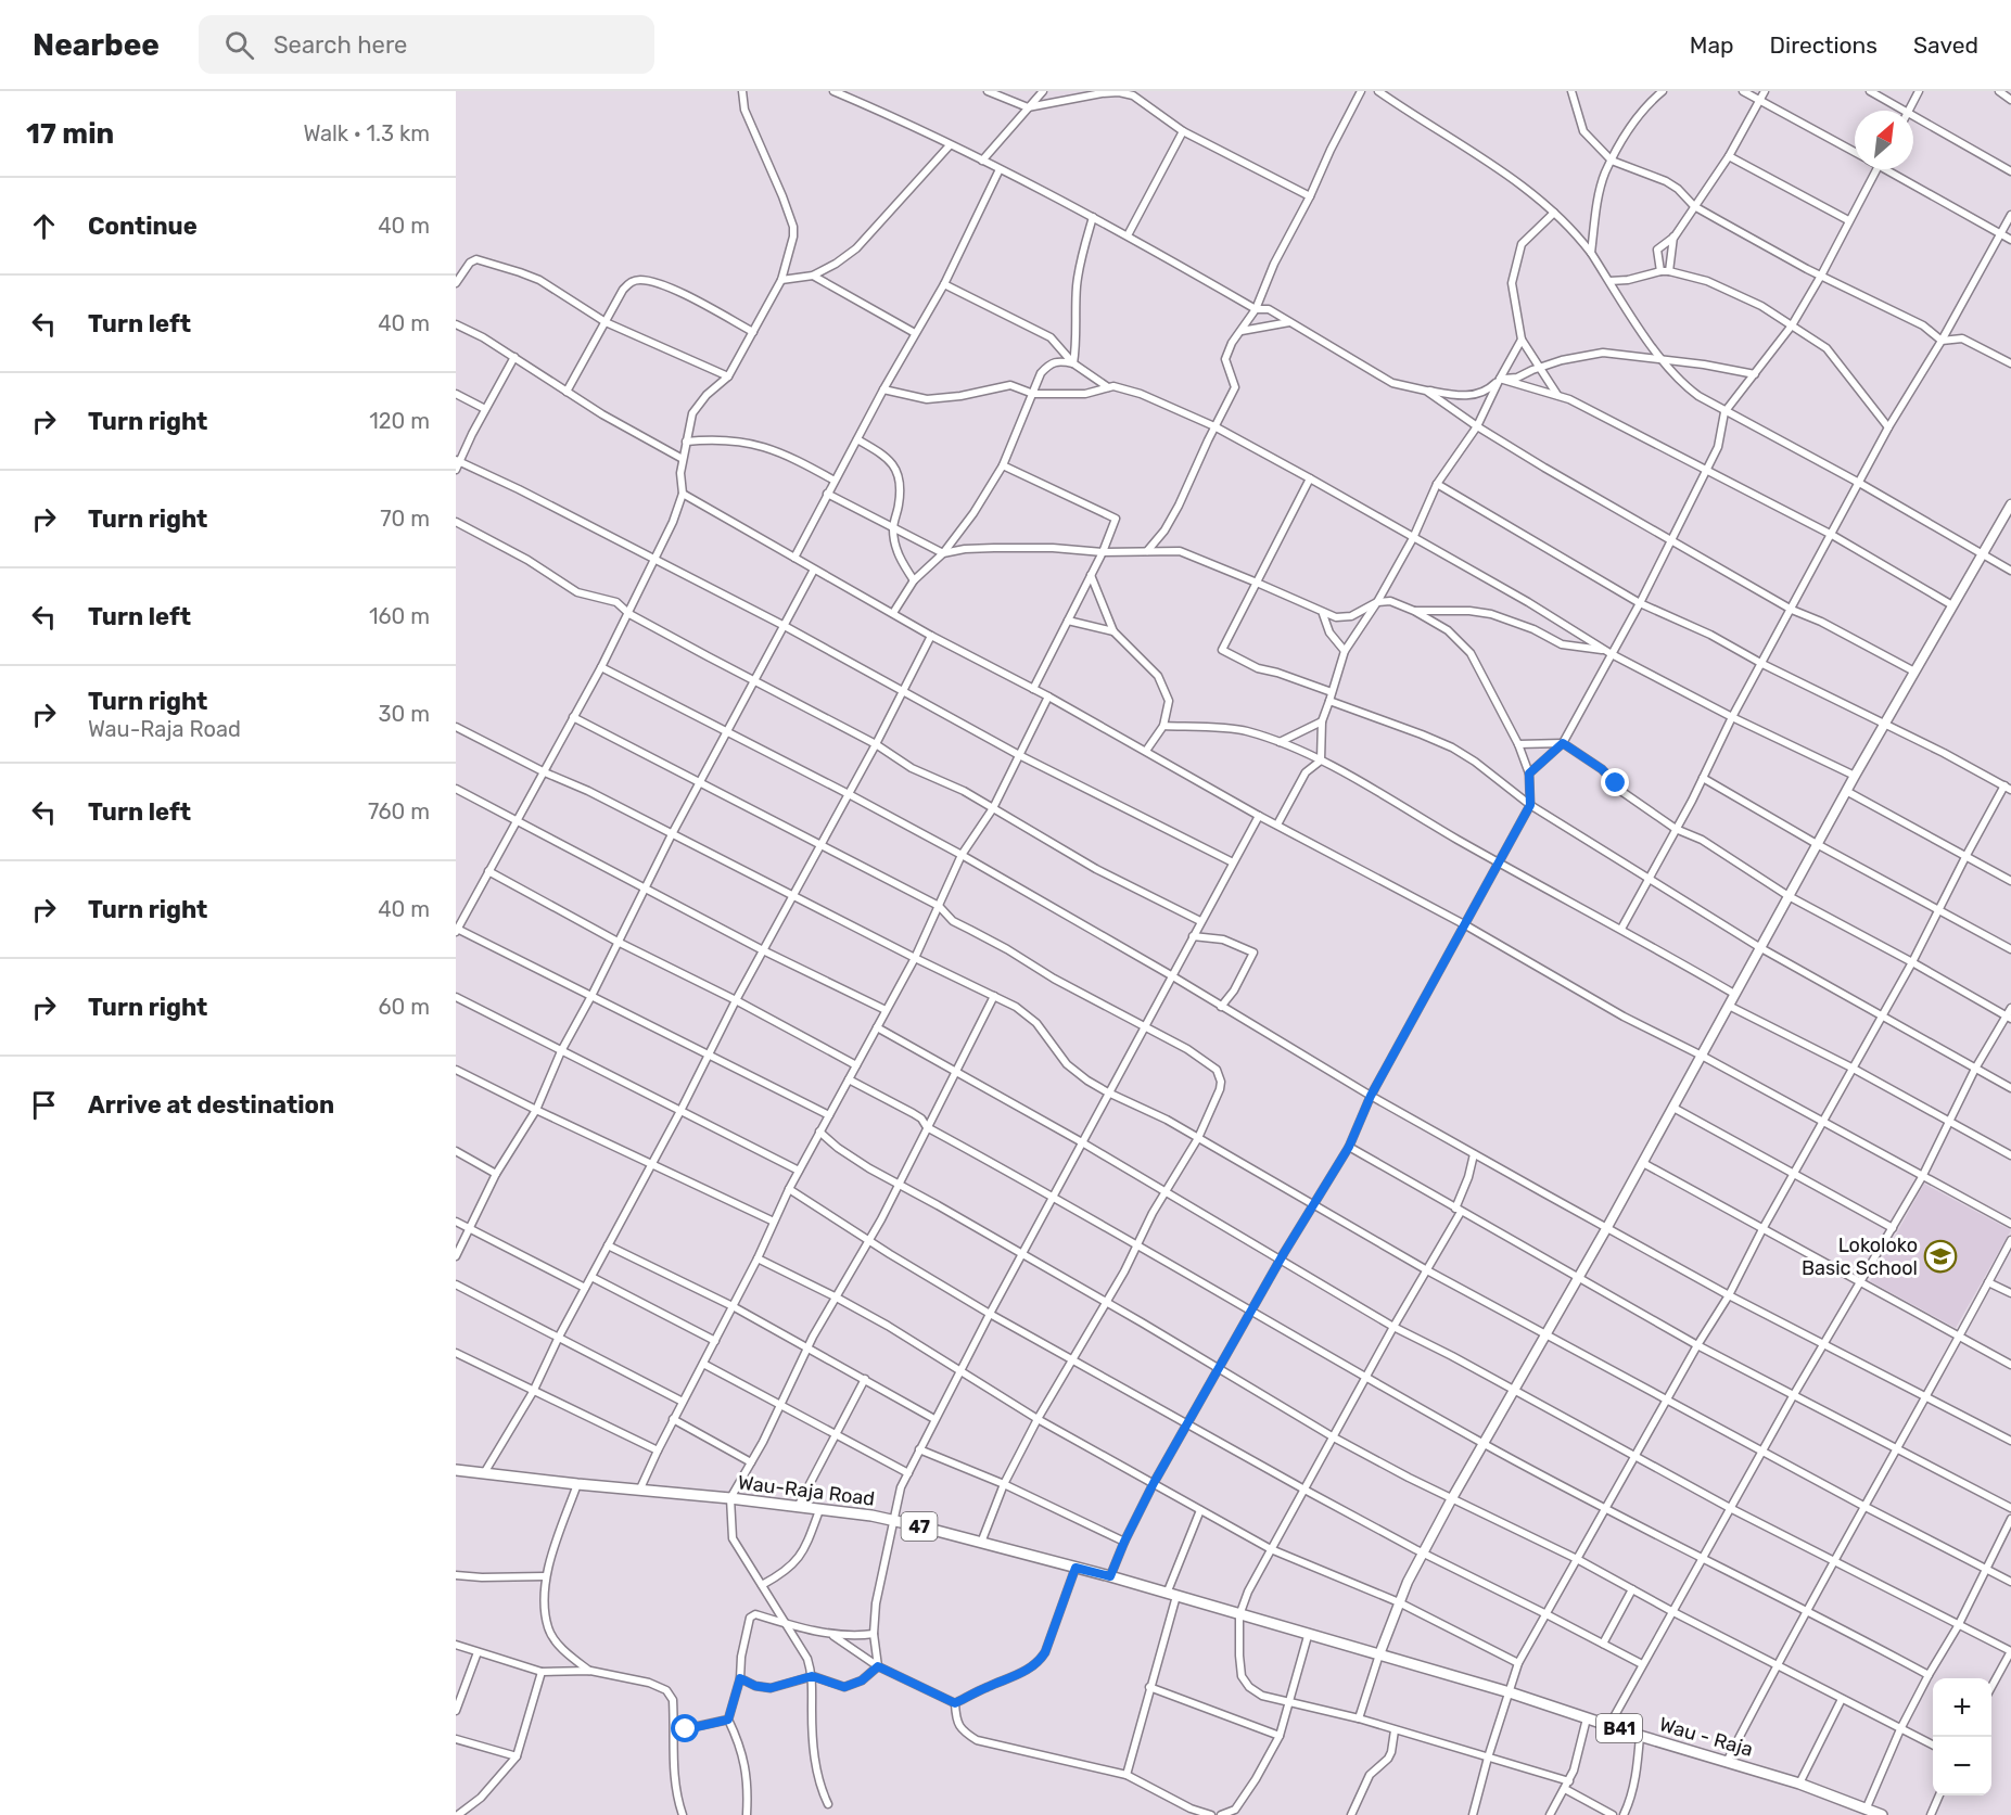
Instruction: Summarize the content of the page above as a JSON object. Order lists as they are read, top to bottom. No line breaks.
{"streets":{"main road":["Wau-Raja Road","47","B41","Wau - Raja"]},"crossings":[["Wau-Raja Road","Wau - Raja"]],"places":{"school or university":["Lokoloko Basic School"]},"north":"top right","page":{"header":"Nearbee","search":"Search here","nav":["Map","Directions","Saved"],"heading":["17 min","Walk · 1.3 km"],"list":[["Continue","40 m"],["Turn left","40 m"],["Turn right","120 m"],["Turn right","70 m"],["Turn left","160 m"],["Turn right","Wau-Raja Road","30 m"],["Turn left","760 m"],["Turn right","40 m"],["Turn right","60 m"],"Arrive at destination"],"map_buttons":["+","−"]}}
